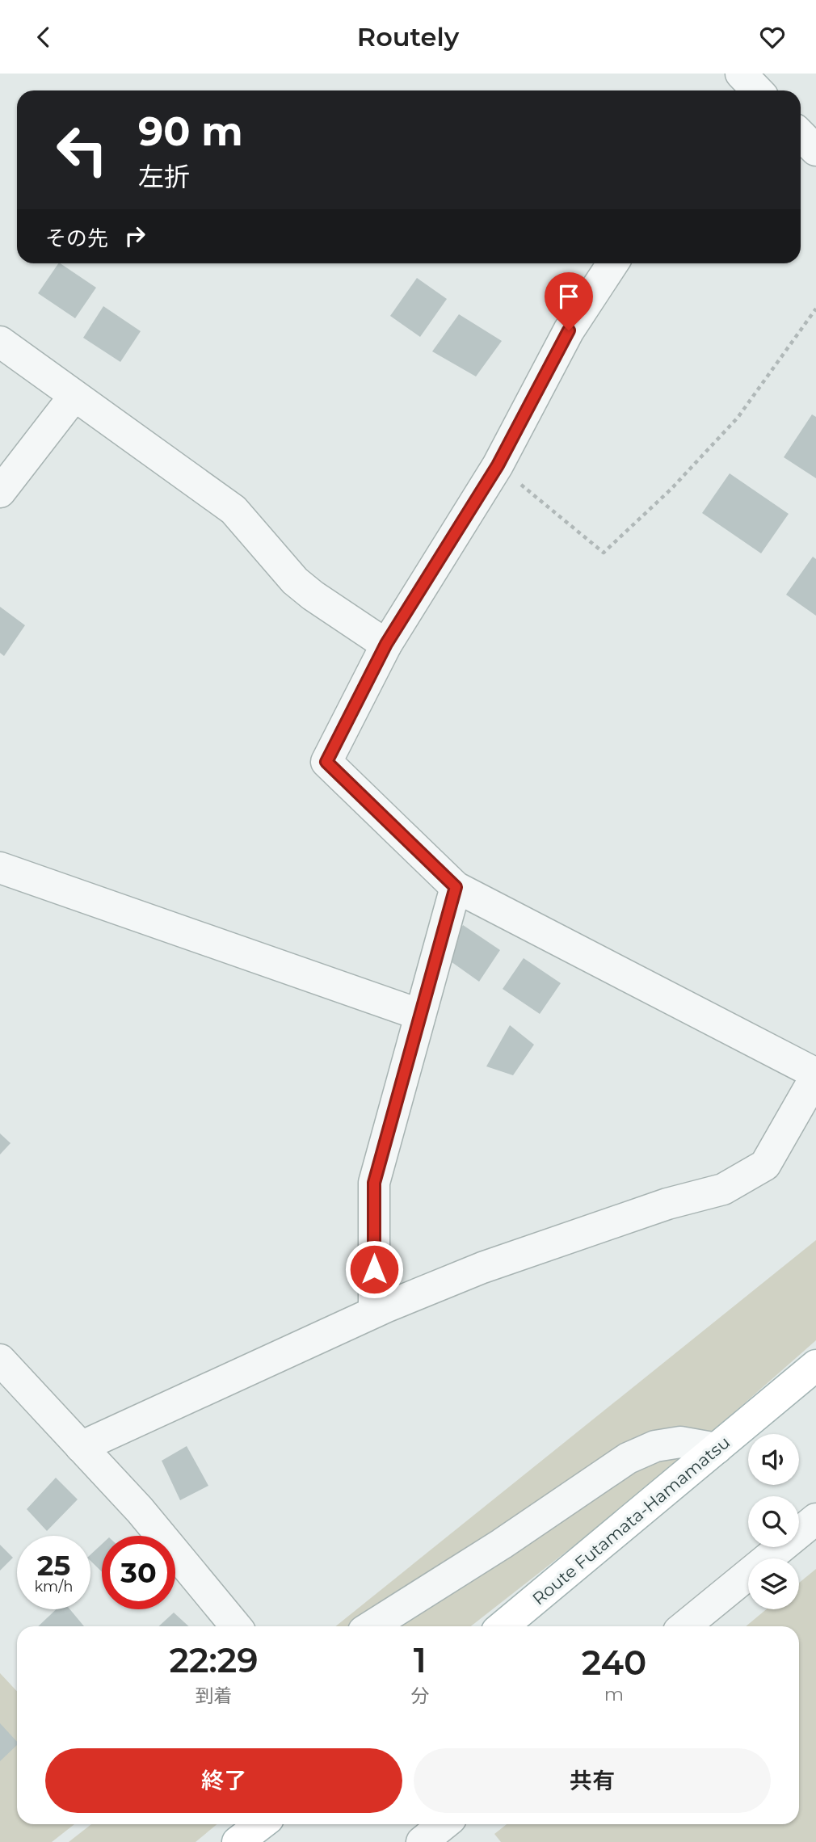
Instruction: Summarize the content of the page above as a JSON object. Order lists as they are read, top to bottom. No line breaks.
{"streets":{"main road":["Route Futamata-Hamamatsu"]},"page":{"header":"Routely","turn":["90 m","左折"],"then":"その先","speed":"25 km/h","limit":"30","eta":["22:29","到着","1","分","240","m"],"buttons":["終了","共有"]}}
